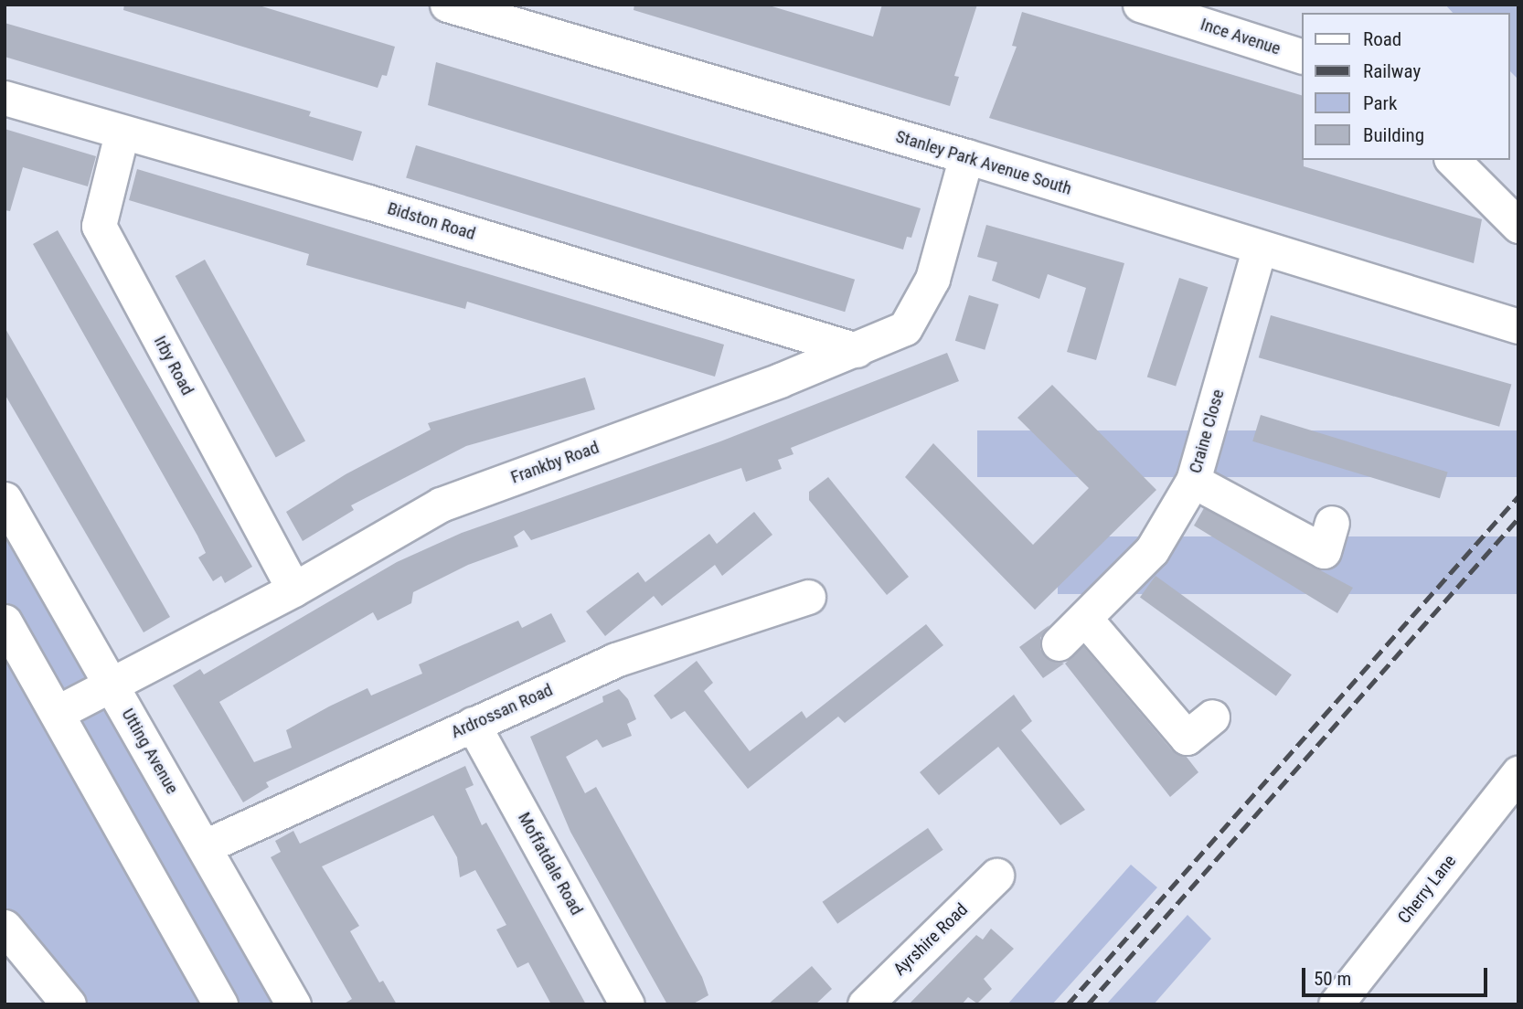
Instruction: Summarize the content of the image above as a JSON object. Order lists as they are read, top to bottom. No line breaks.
{"streets":{"street":["Ince Avenue","Stanley Park Avenue South","Bidston Road","Irby Road","Craine Close","Frankby Road","Ardrossan Road","Utting Avenue","Moffatdale Road","Cherry Lane","Ayrshire Road"]},"crossings":[["Stanley Park Avenue South","Craine Close"],["Stanley Park Avenue South","Frankby Road"],["Bidston Road","Irby Road"],["Bidston Road","Frankby Road"],["Irby Road","Frankby Road"],["Frankby Road","Utting Avenue"],["Ardrossan Road","Utting Avenue"],["Ardrossan Road","Moffatdale Road"]],"legend":["Road","Railway","Park","Building"],"scale_bar":"50 m"}
